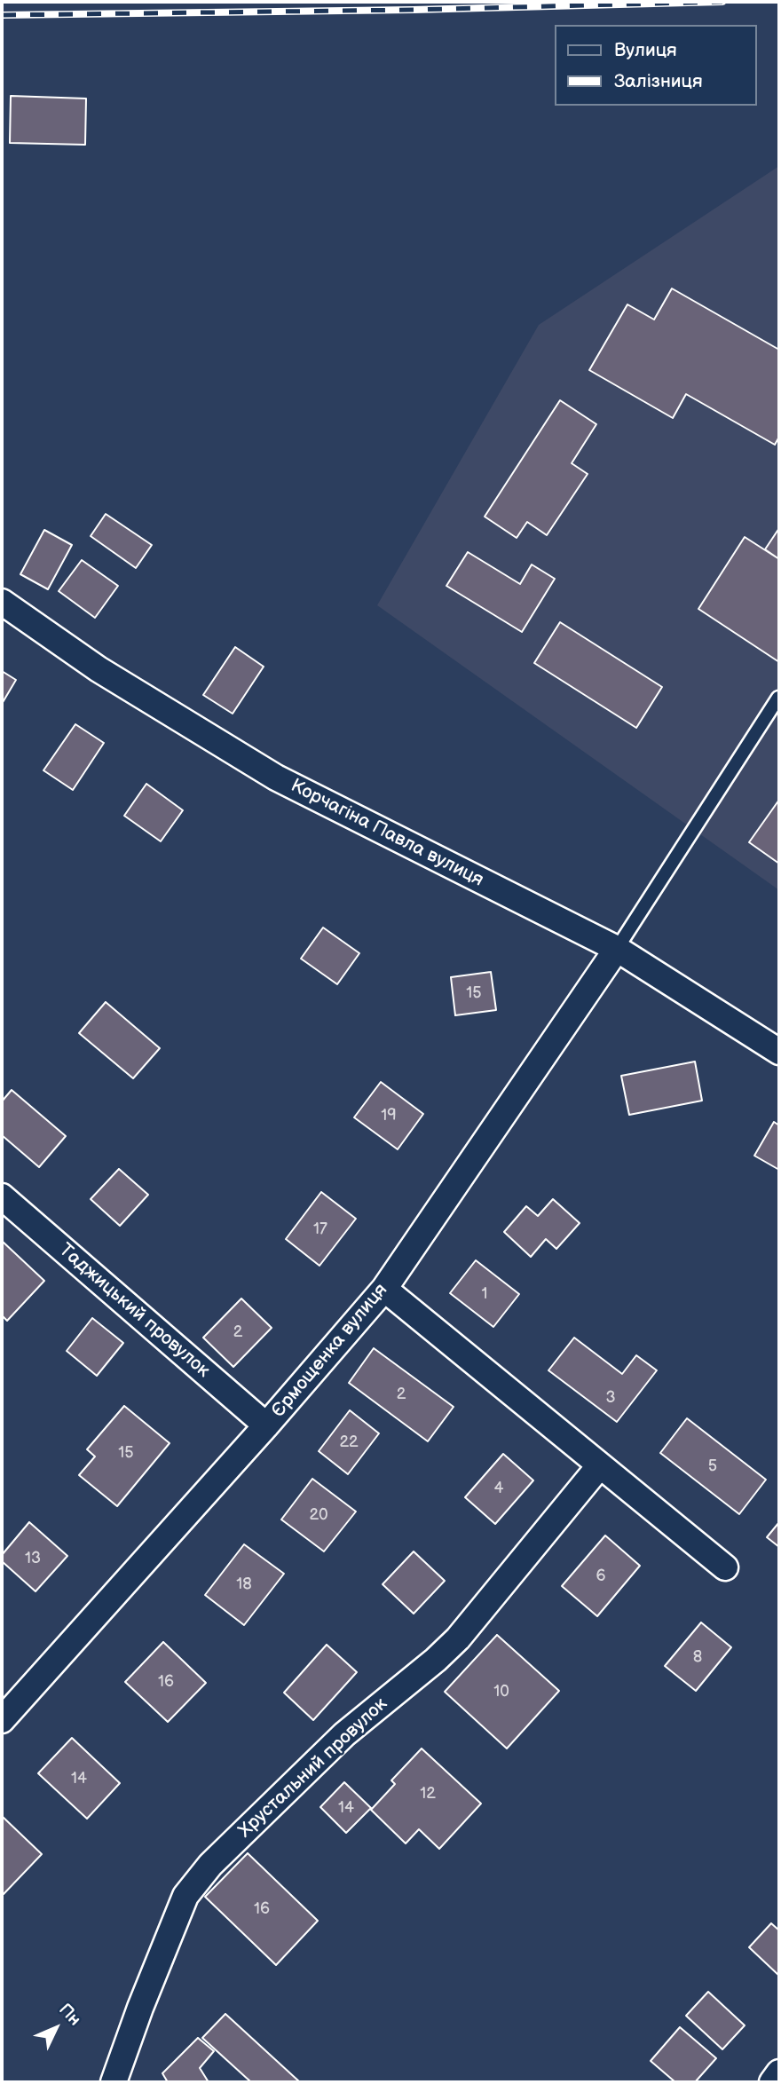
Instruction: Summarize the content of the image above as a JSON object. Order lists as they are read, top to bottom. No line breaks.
{"streets":{"street":["Корчагіна Павла вулиця","Таджицький провулок","Єрмощенка вулиця","Хрустальний провулок"]},"crossings":[["Корчагіна Павла вулиця","Єрмощенка вулиця"],["Таджицький провулок","Єрмощенка вулиця"]],"house_numbers":["15","19","17","1","2","2","3","22","15","5","4","20","13","6","18","8","16","10","14","12","14","16"],"legend":["Вулиця","Залізниця"],"north":"top right"}
